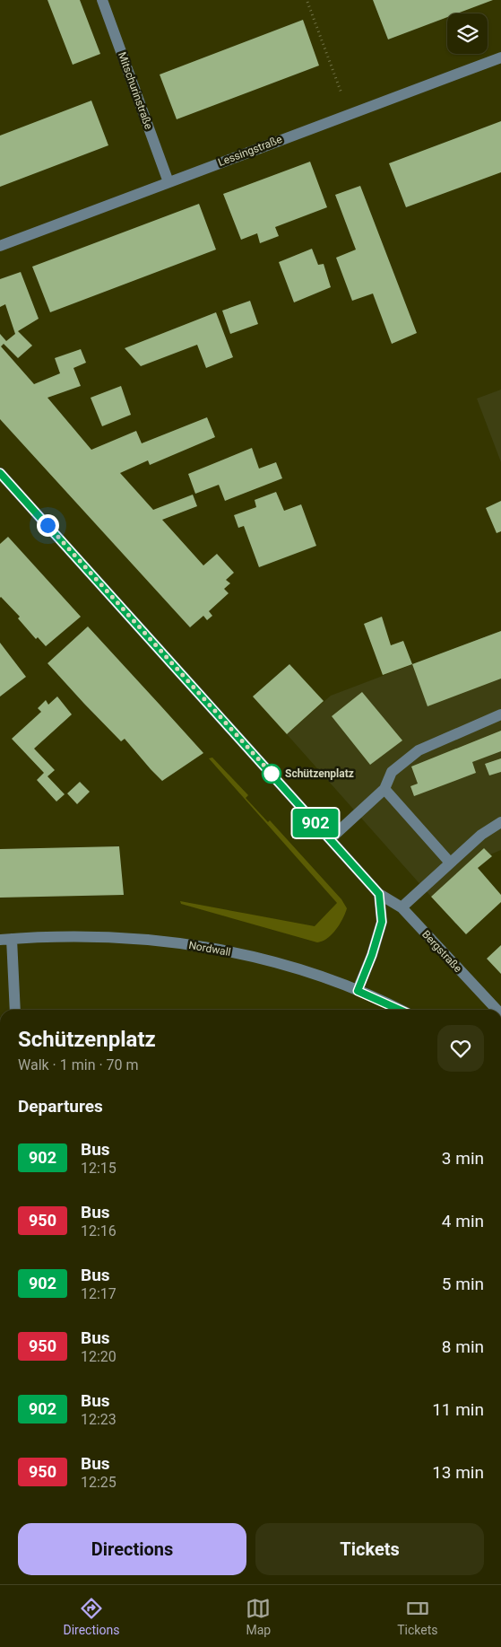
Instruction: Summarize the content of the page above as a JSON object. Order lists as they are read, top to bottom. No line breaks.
{"streets":{"street":["Mitschurinstraße","Lessingstraße","Nordwall","Bergstraße"]},"crossings":[["Mitschurinstraße","Lessingstraße"]],"places":["Schützenplatz"],"lines":["bus line 902"],"page":{"on_map":"902","heading":[["Schützenplatz","Walk · 1 min · 70 m"],"Departures"],"list":[{"mark":"902","name":"Bus","note":"12:15","value":"3 min"},{"mark":"950","name":"Bus","note":"12:16","value":"4 min"},{"mark":"902","name":"Bus","note":"12:17","value":"5 min"},{"mark":"950","name":"Bus","note":"12:20","value":"8 min"},{"mark":"902","name":"Bus","note":"12:23","value":"11 min"},{"mark":"950","name":"Bus","note":"12:25","value":"13 min"}],"buttons":["Directions","Tickets"],"tabs":["Directions","Map","Tickets"]}}
